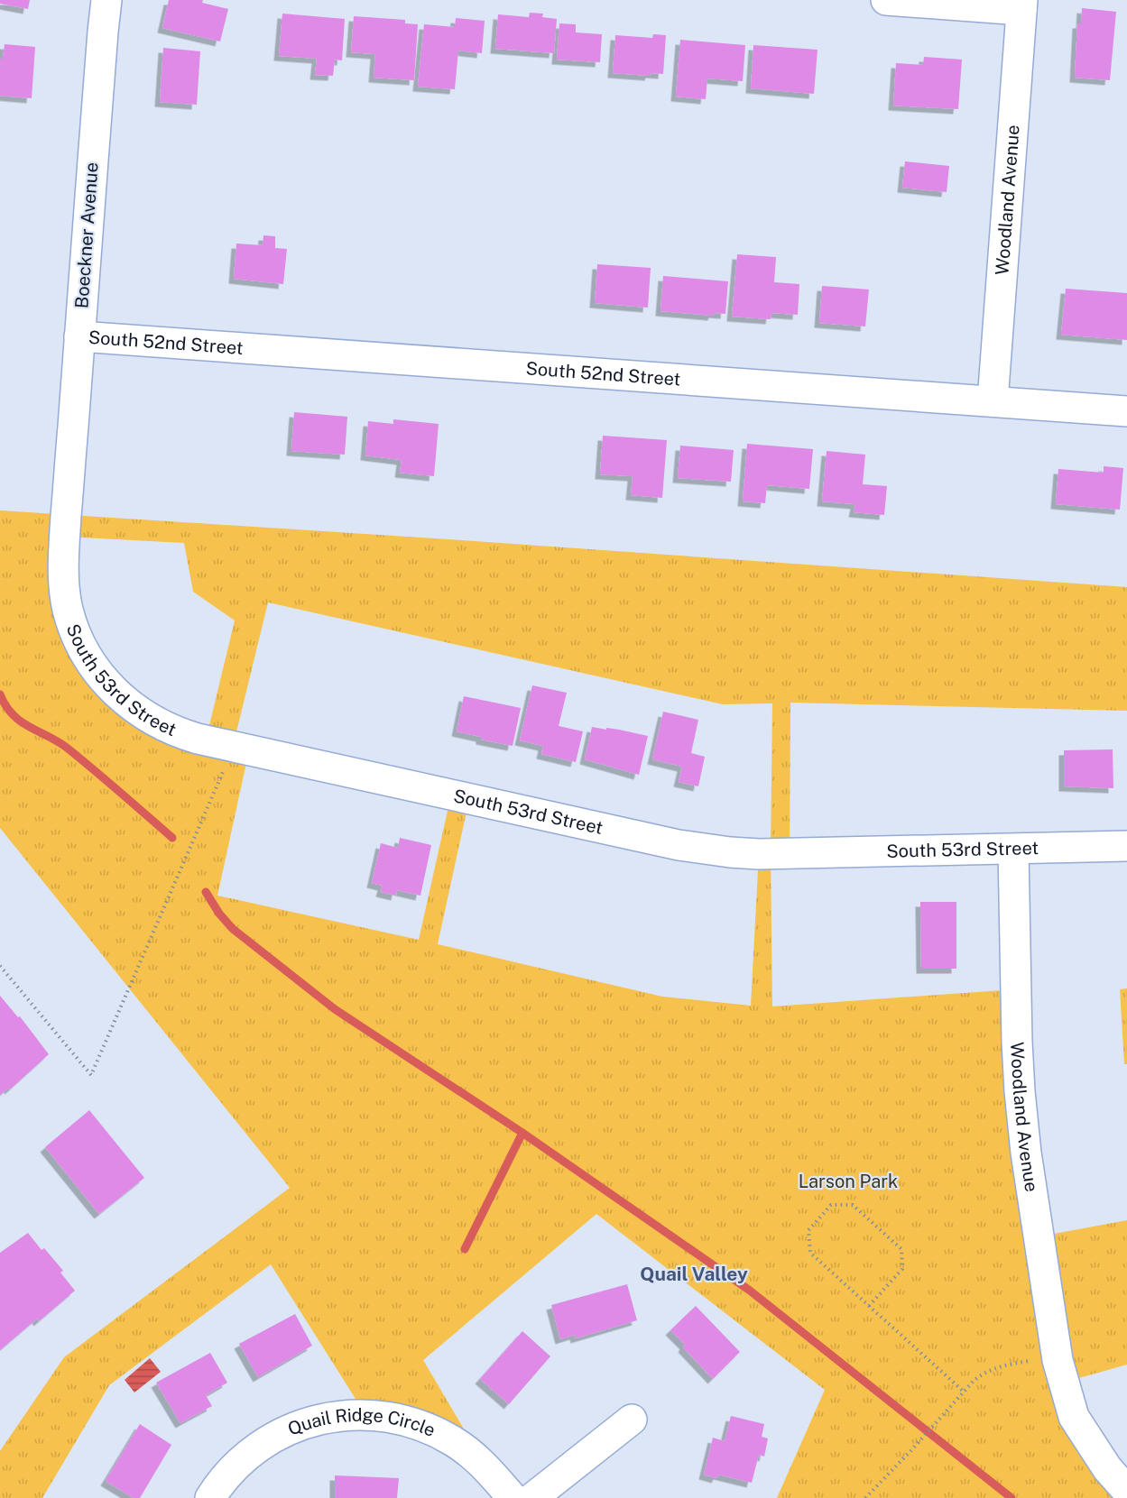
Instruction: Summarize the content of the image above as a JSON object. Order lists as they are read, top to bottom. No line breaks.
{"streets":{"street":["Woodland Avenue","Boeckner Avenue","South 52nd Street","South 53rd Street","Quail Ridge Circle"]},"crossings":[["Woodland Avenue","South 52nd Street"],["Woodland Avenue","South 53rd Street"],["Boeckner Avenue","South 52nd Street"],["Boeckner Avenue","South 53rd Street"]],"districts":["Quail Valley"],"parks":["Larson Park"]}
